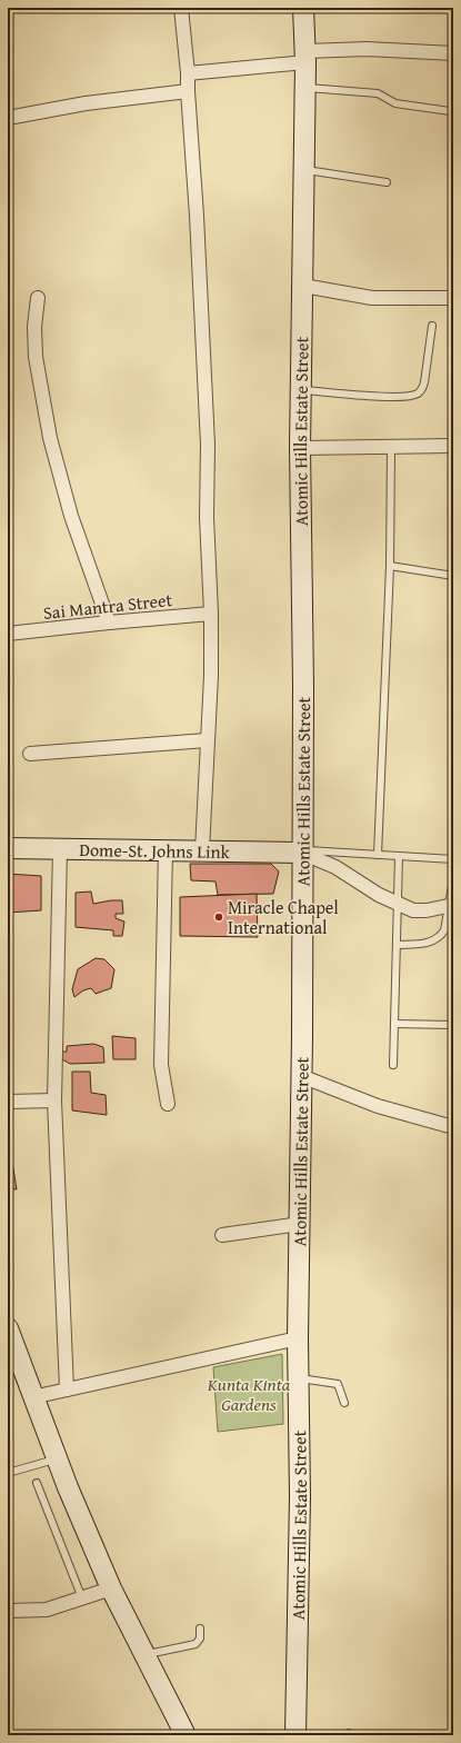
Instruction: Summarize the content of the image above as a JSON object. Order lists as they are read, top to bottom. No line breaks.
{"streets":{"main road":["Atomic Hills Estate Street","Dome-St. Johns Link"],"street":["Sai Mantra Street"]},"crossings":[["Atomic Hills Estate Street","Dome-St. Johns Link"]],"parks":["Kunta Kinta Gardens"],"places":["Miracle Chapel International"]}
